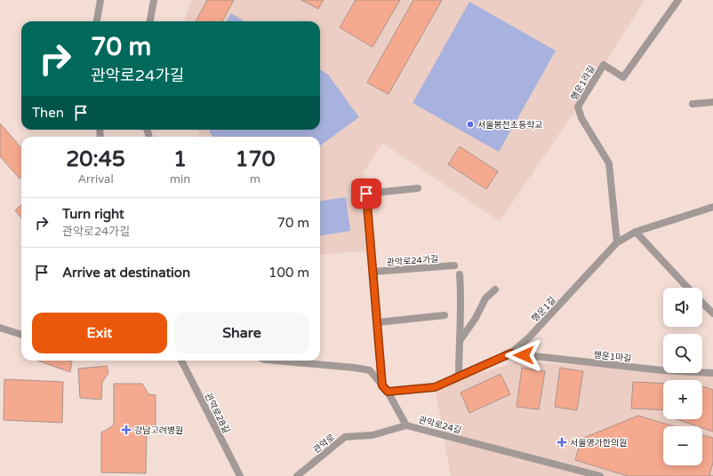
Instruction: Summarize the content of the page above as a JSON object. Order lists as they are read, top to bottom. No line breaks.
{"streets":{"lane":["행운1라길","관악로24가길","행운1길","행운1마길","관악로28길","관악로24길","관악로"]},"crossings":[["행운1라길","행운1길"],["행운1길","행운1마길"],["행운1길","관악로24길"],["관악로24길","관악로"]],"places":{"other":["서울봉천초등학교"],"health":["강남고려병원","서울명가한의원"]},"page":{"turn":["70 m","관악로24가길"],"then":"Then","eta":["20:45","Arrival","1","min","170","m"],"list":[{"name":"Turn right","note":"관악로24가길","value":"70 m"},{"name":"Arrive at destination","value":"100 m"}],"map_buttons":["+","−"],"buttons":["Exit","Share"]}}
